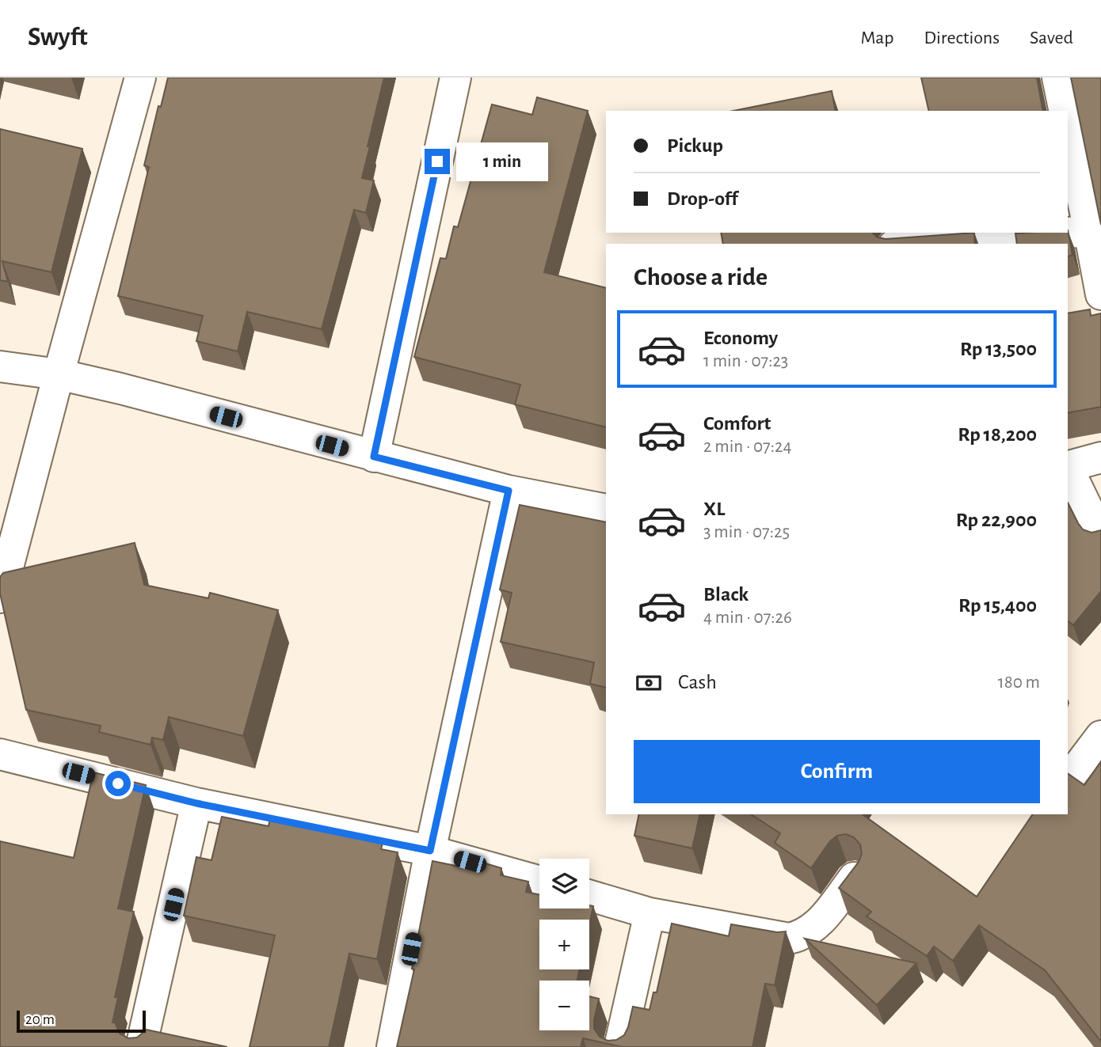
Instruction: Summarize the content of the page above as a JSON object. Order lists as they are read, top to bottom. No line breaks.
{"scale_bar":"20 m","page":{"header":"Swyft","nav":["Map","Directions","Saved"],"banner":["Pickup","Drop-off"],"bubble":"1 min","heading":"Choose a ride","list":[{"name":"Economy","note":"1 min · 07:23","value":"Rp 13,500"},{"name":"Comfort","note":"2 min · 07:24","value":"Rp 18,200"},{"name":"XL","note":"3 min · 07:25","value":"Rp 22,900"},{"name":"Black","note":"4 min · 07:26","value":"Rp 15,400"}],"pay":["Cash","180 m"],"buttons":"Confirm","map_buttons":["+","−"],"scale":"20 m"}}
